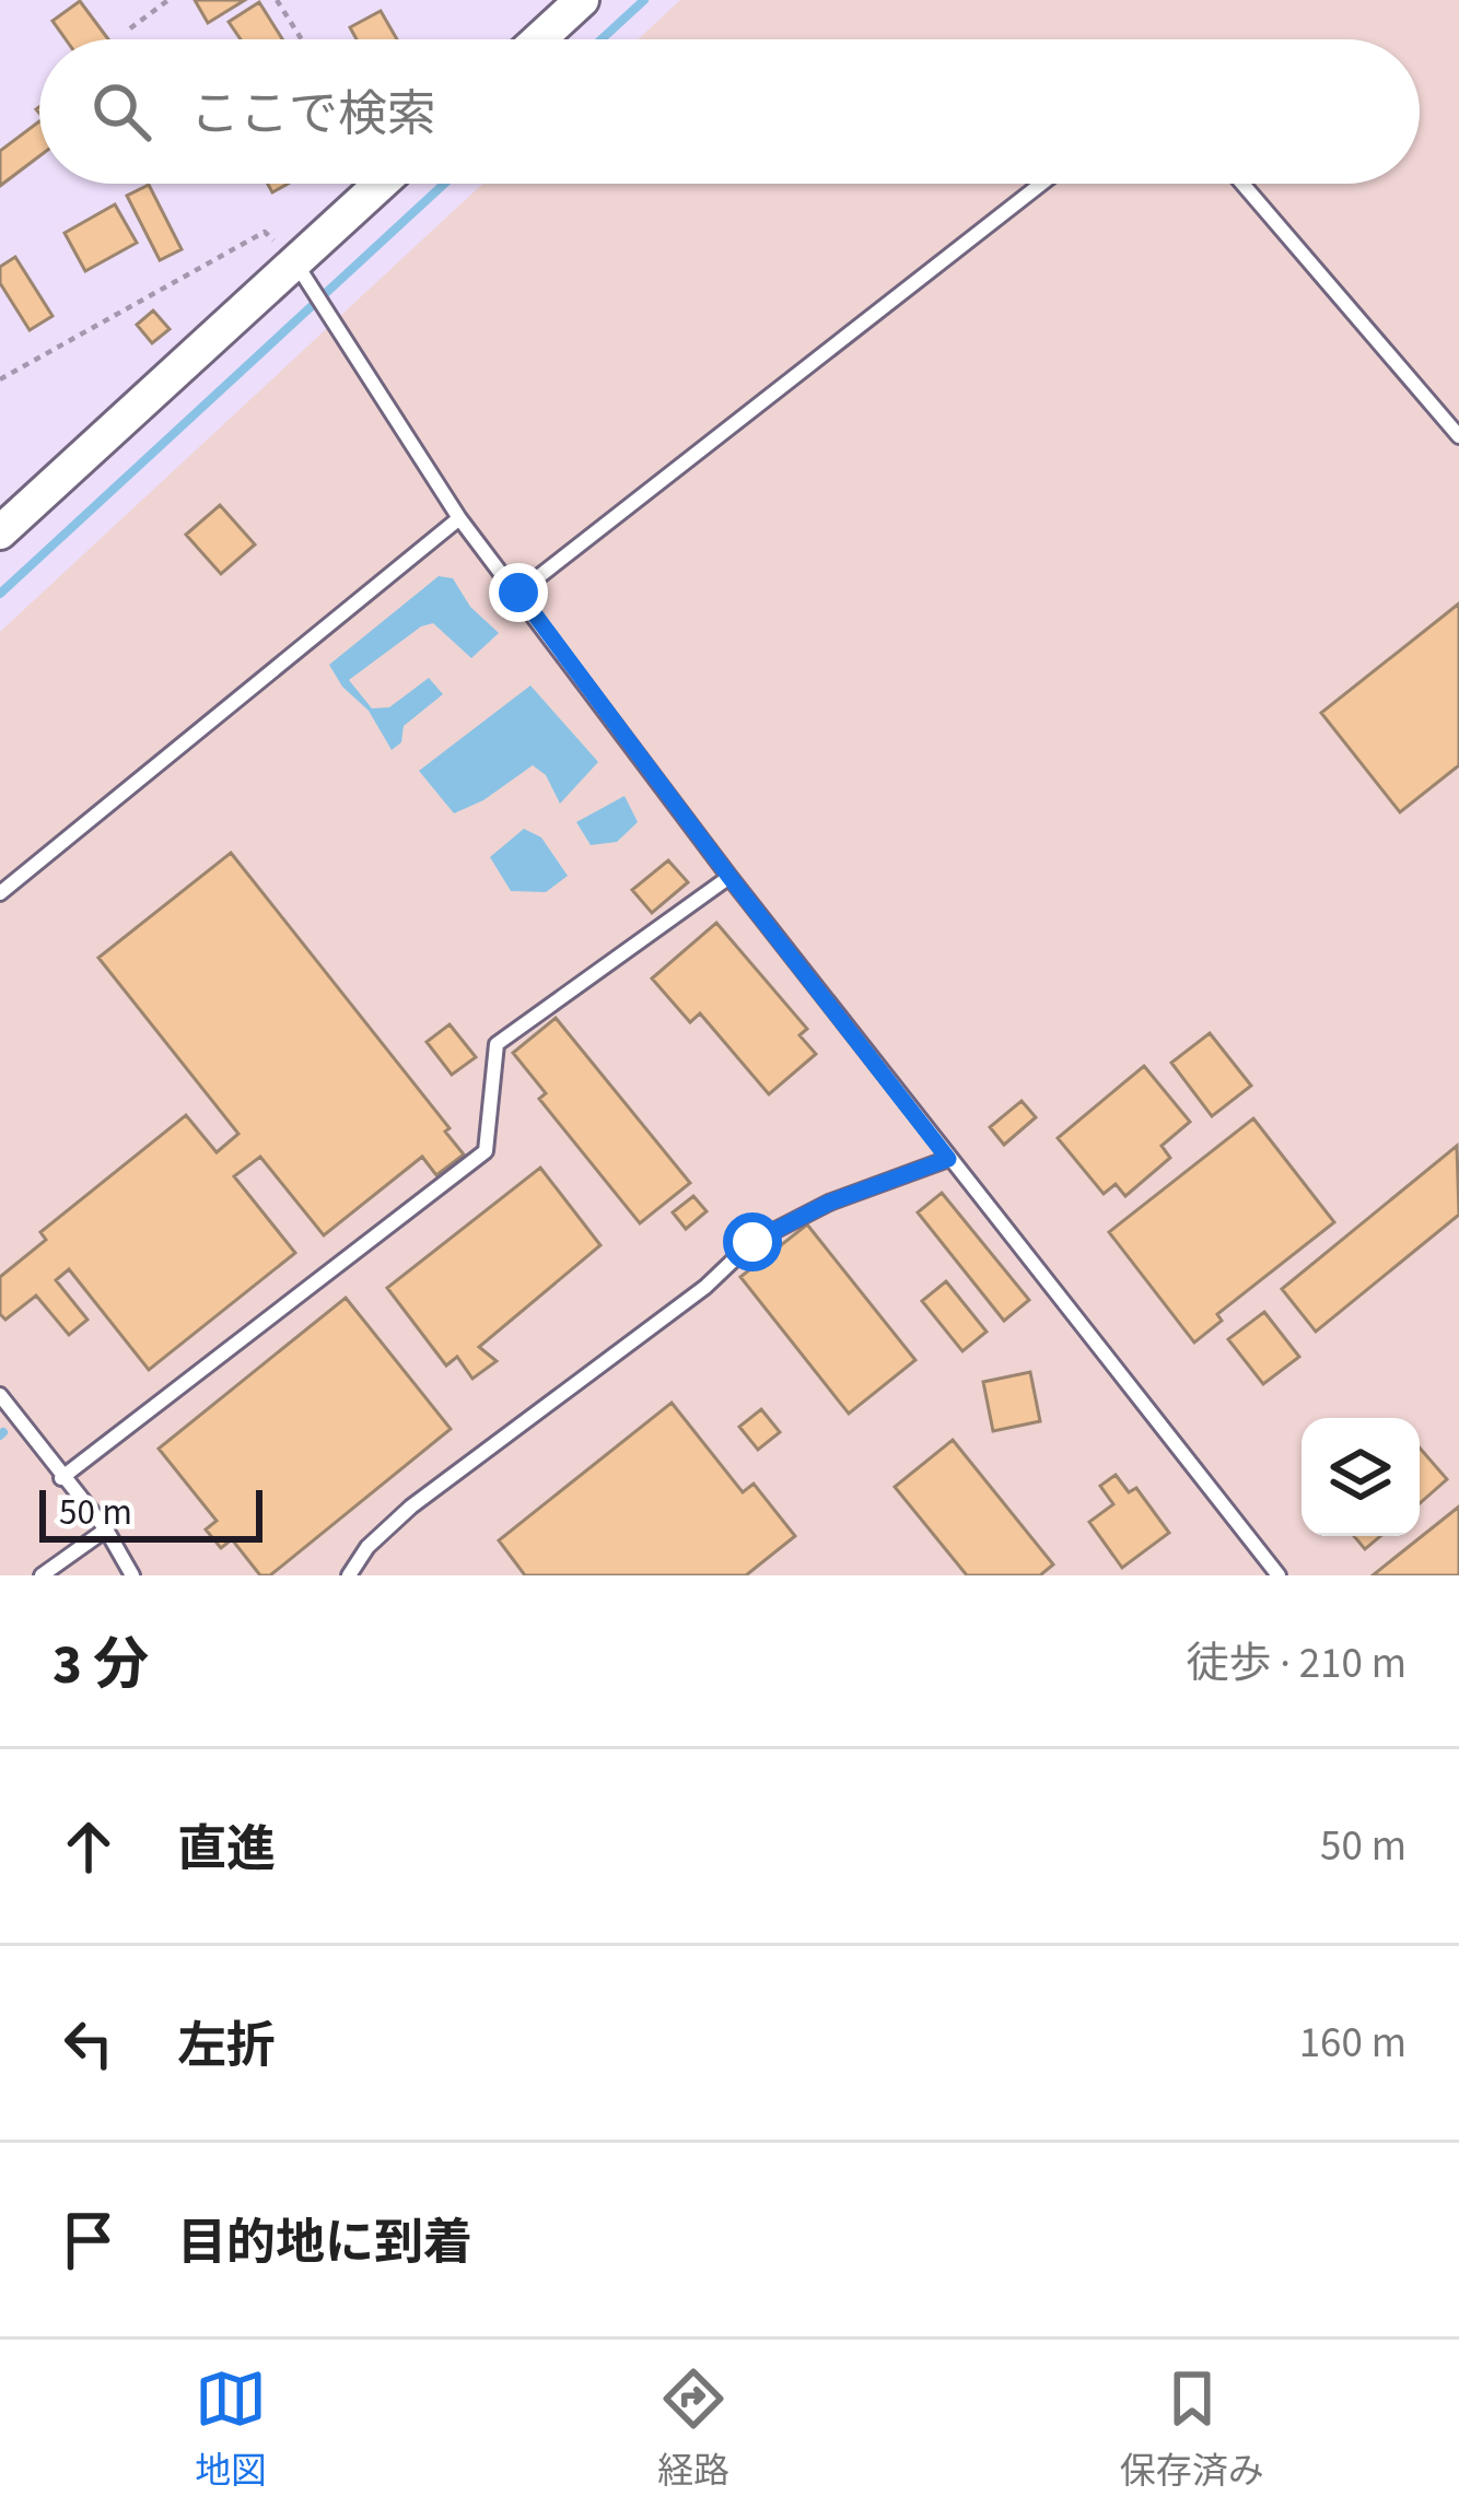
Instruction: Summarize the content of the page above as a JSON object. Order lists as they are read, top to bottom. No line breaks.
{"scale_bar":"50 m","page":{"search":"ここで検索","scale":"50 m","heading":["3 分","徒歩 · 210 m"],"list":[["直進","50 m"],["左折","160 m"],"目的地に到着"],"nav":["地図","経路","保存済み"]}}
